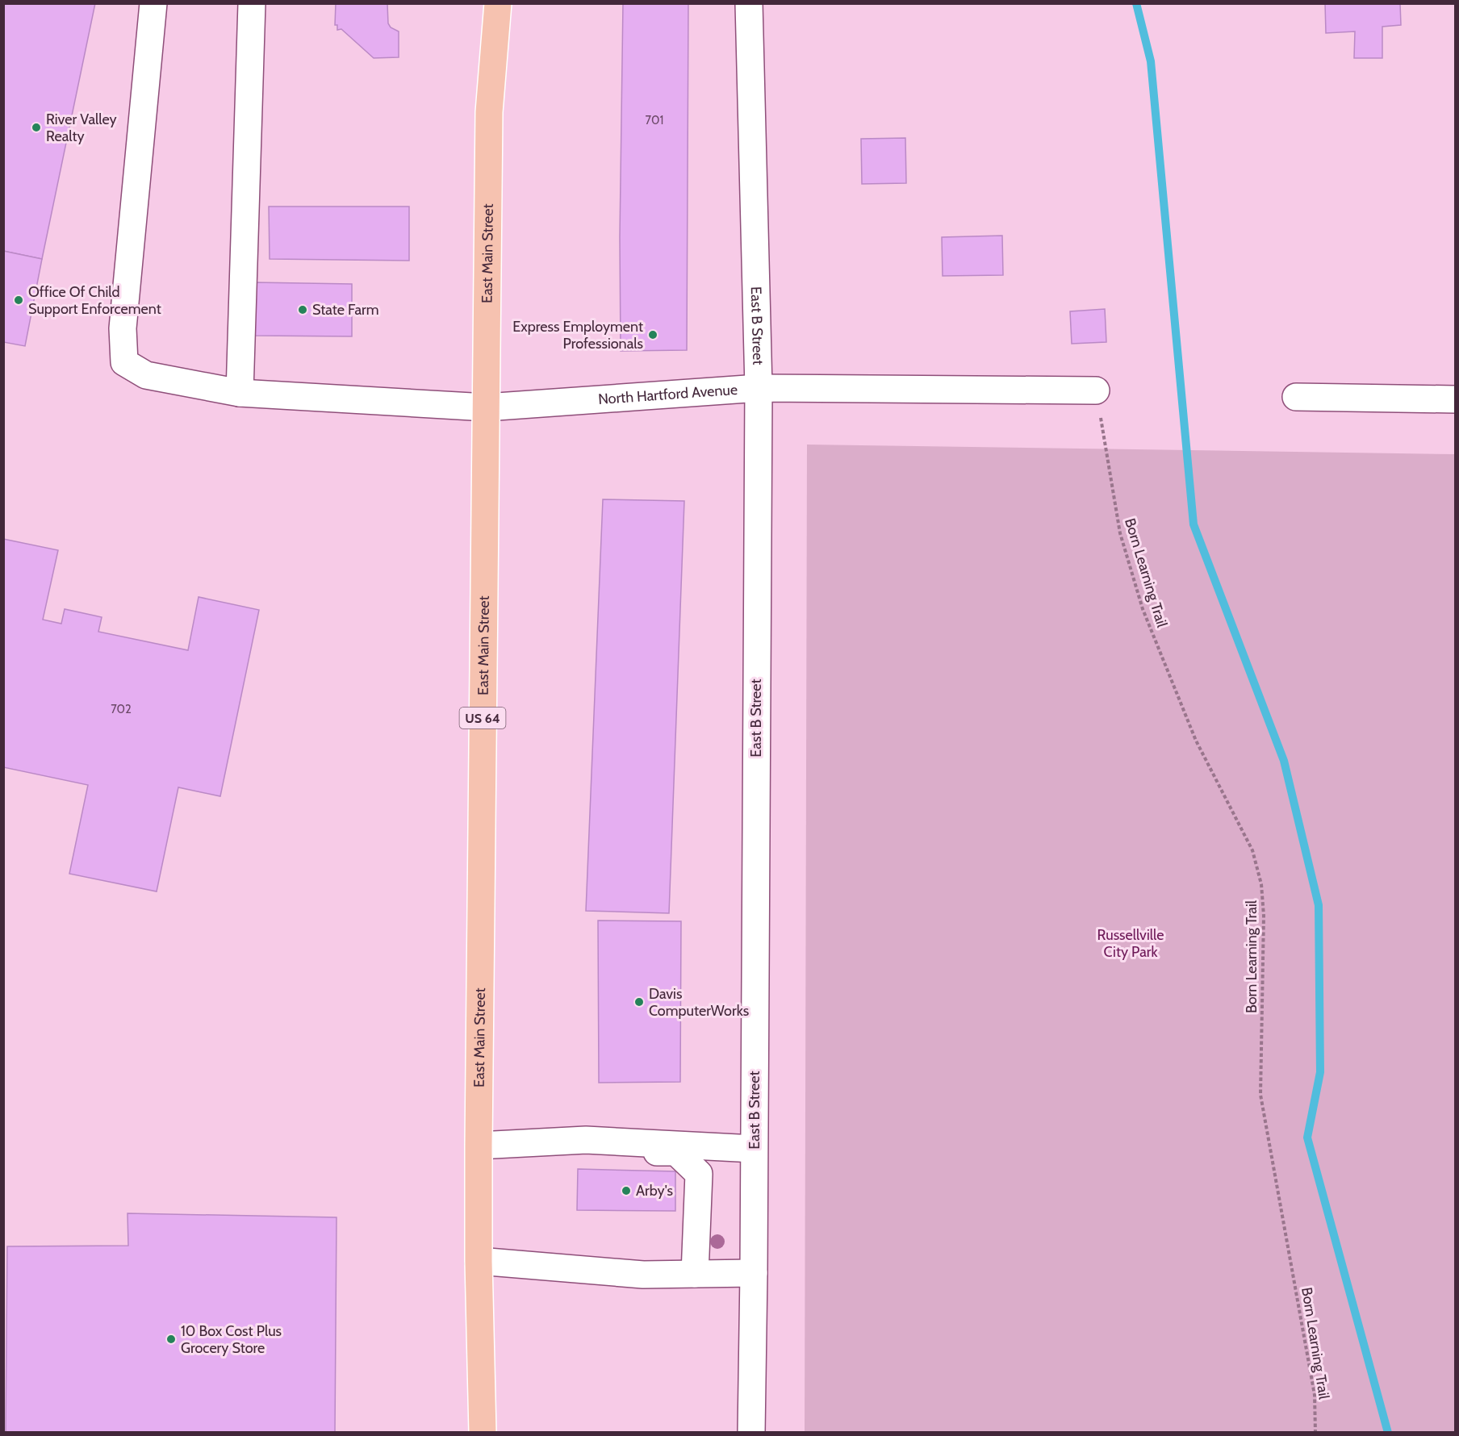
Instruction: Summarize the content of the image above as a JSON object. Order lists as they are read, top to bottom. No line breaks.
{"streets":{"main road":["East Main Street","US 64"],"street":["East B Street","North Hartford Avenue"],"path":["Born Learning Trail"]},"crossings":[["East Main Street","North Hartford Avenue"],["East B Street","North Hartford Avenue"],["North Hartford Avenue","Born Learning Trail"]],"parks":["Russellville City Park"],"places":["River Valley Realty","Office Of Child Support Enforcement","State Farm","Express Employment Professionals","Davis ComputerWorks","Arby's","10 Box Cost Plus Grocery Store"],"house_numbers":["701","702"]}
